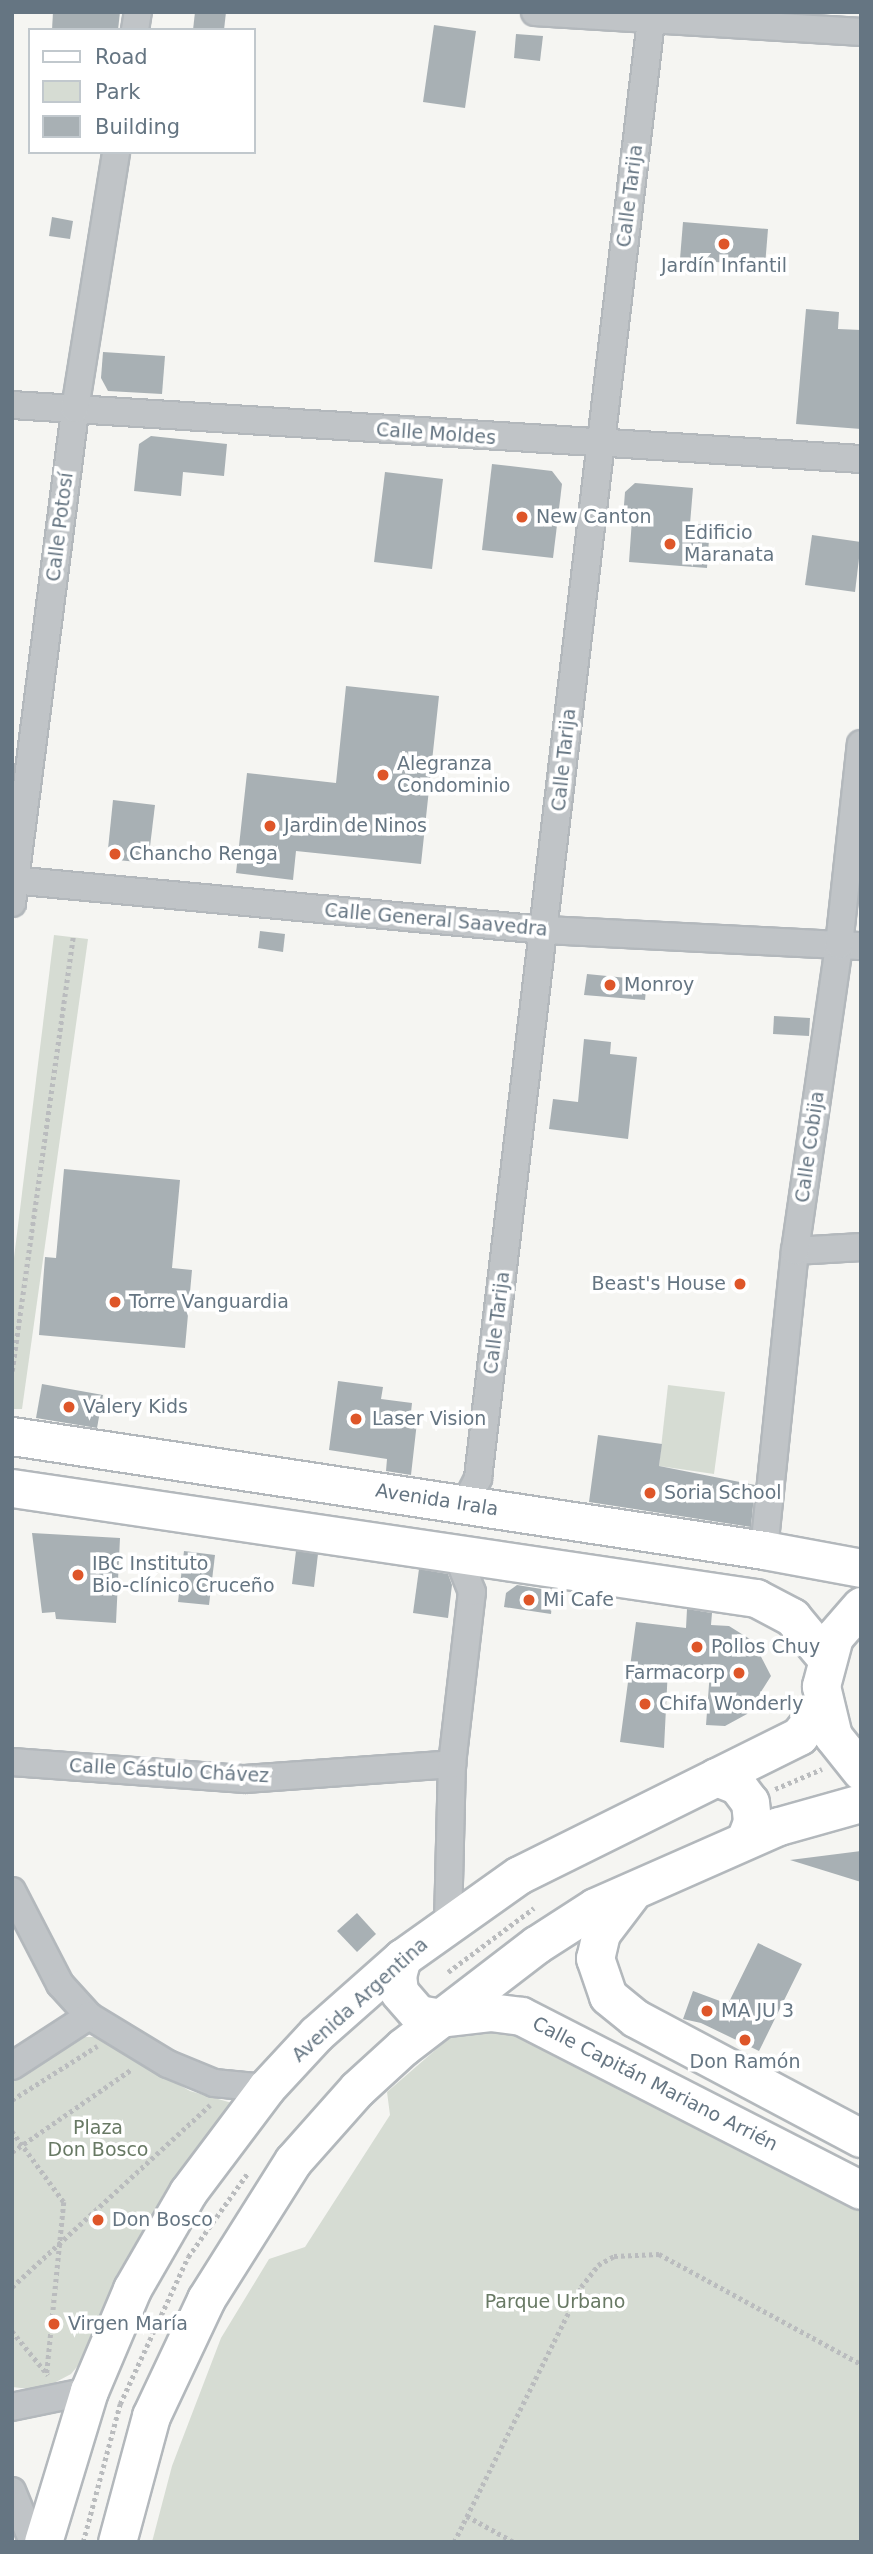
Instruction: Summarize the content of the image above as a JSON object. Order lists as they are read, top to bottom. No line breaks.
{"streets":{"main road":["Avenida Irala","Avenida Argentina","Calle Capitán Mariano Arrién"],"street":["Calle Tarija","Calle Moldes","Calle Potosí","Calle General Saavedra","Calle Cobija","Calle Cástulo Chávez"]},"crossings":[["Calle Tarija","Calle Moldes"],["Calle Tarija","Calle General Saavedra"],["Calle Tarija","Avenida Irala"],["Calle Moldes","Calle Potosí"],["Calle Potosí","Calle General Saavedra"],["Calle General Saavedra","Calle Cobija"],["Calle Cobija","Avenida Irala"]],"parks":["Plaza Don Bosco","Parque Urbano"],"places":["Jardín Infantil","New Canton","Edificio Maranata","Alegranza Condominio","Jardin de Ninos","Chancho Renga","Monroy","Beast's House","Torre Vanguardia","Valery Kids","Laser Vision","Soria School","IBC Instituto Bio-clínico Cruceño","Mi Cafe","Pollos Chuy","Farmacorp","Chifa Wonderly","MA JU 3","Don Ramón","Don Bosco","Virgen María"],"legend":["Road","Park","Building"]}
